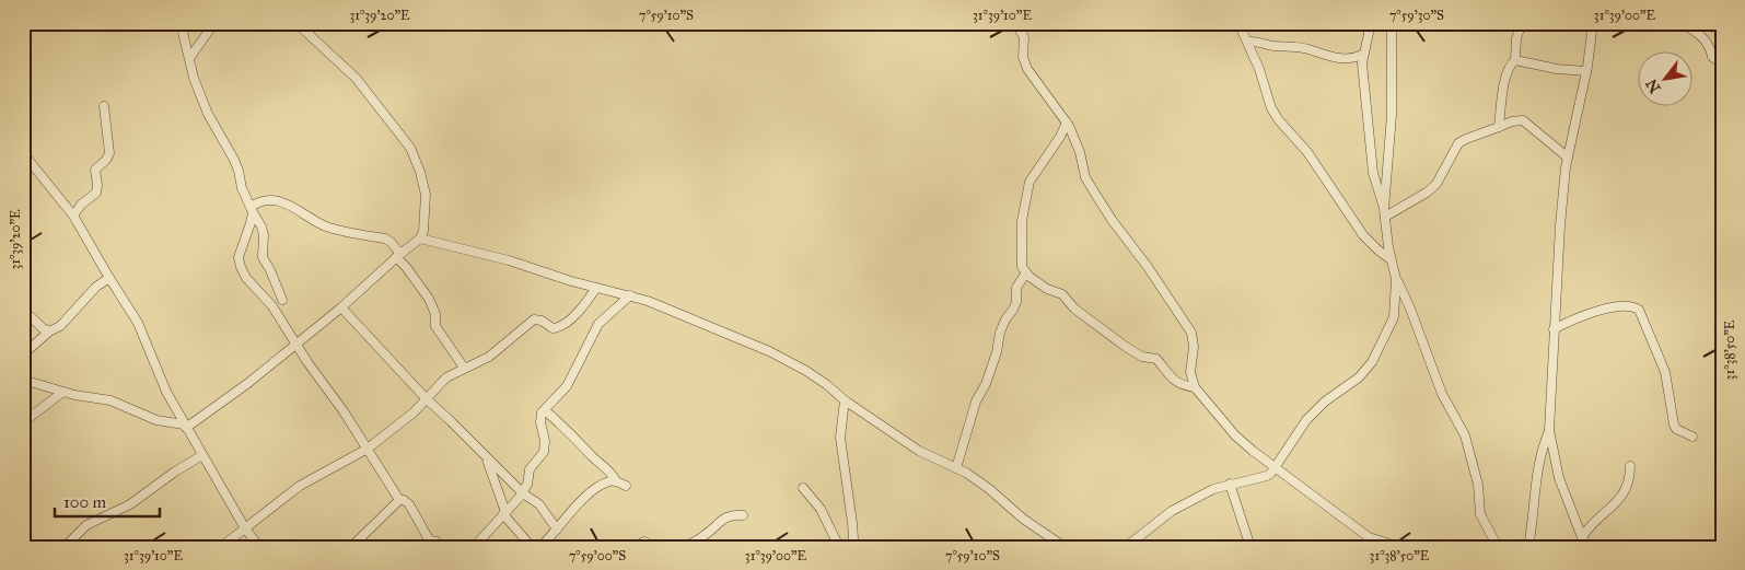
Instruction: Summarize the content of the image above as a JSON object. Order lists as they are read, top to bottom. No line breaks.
{"scale_bar":"100 m","north":"bottom left","coordinates":["31°39'20\"E","7°59'10\"S","31°39'10\"E","7°59'30\"S","31°39'00\"E","31°38'50\"E","7°59'00\"S"]}
